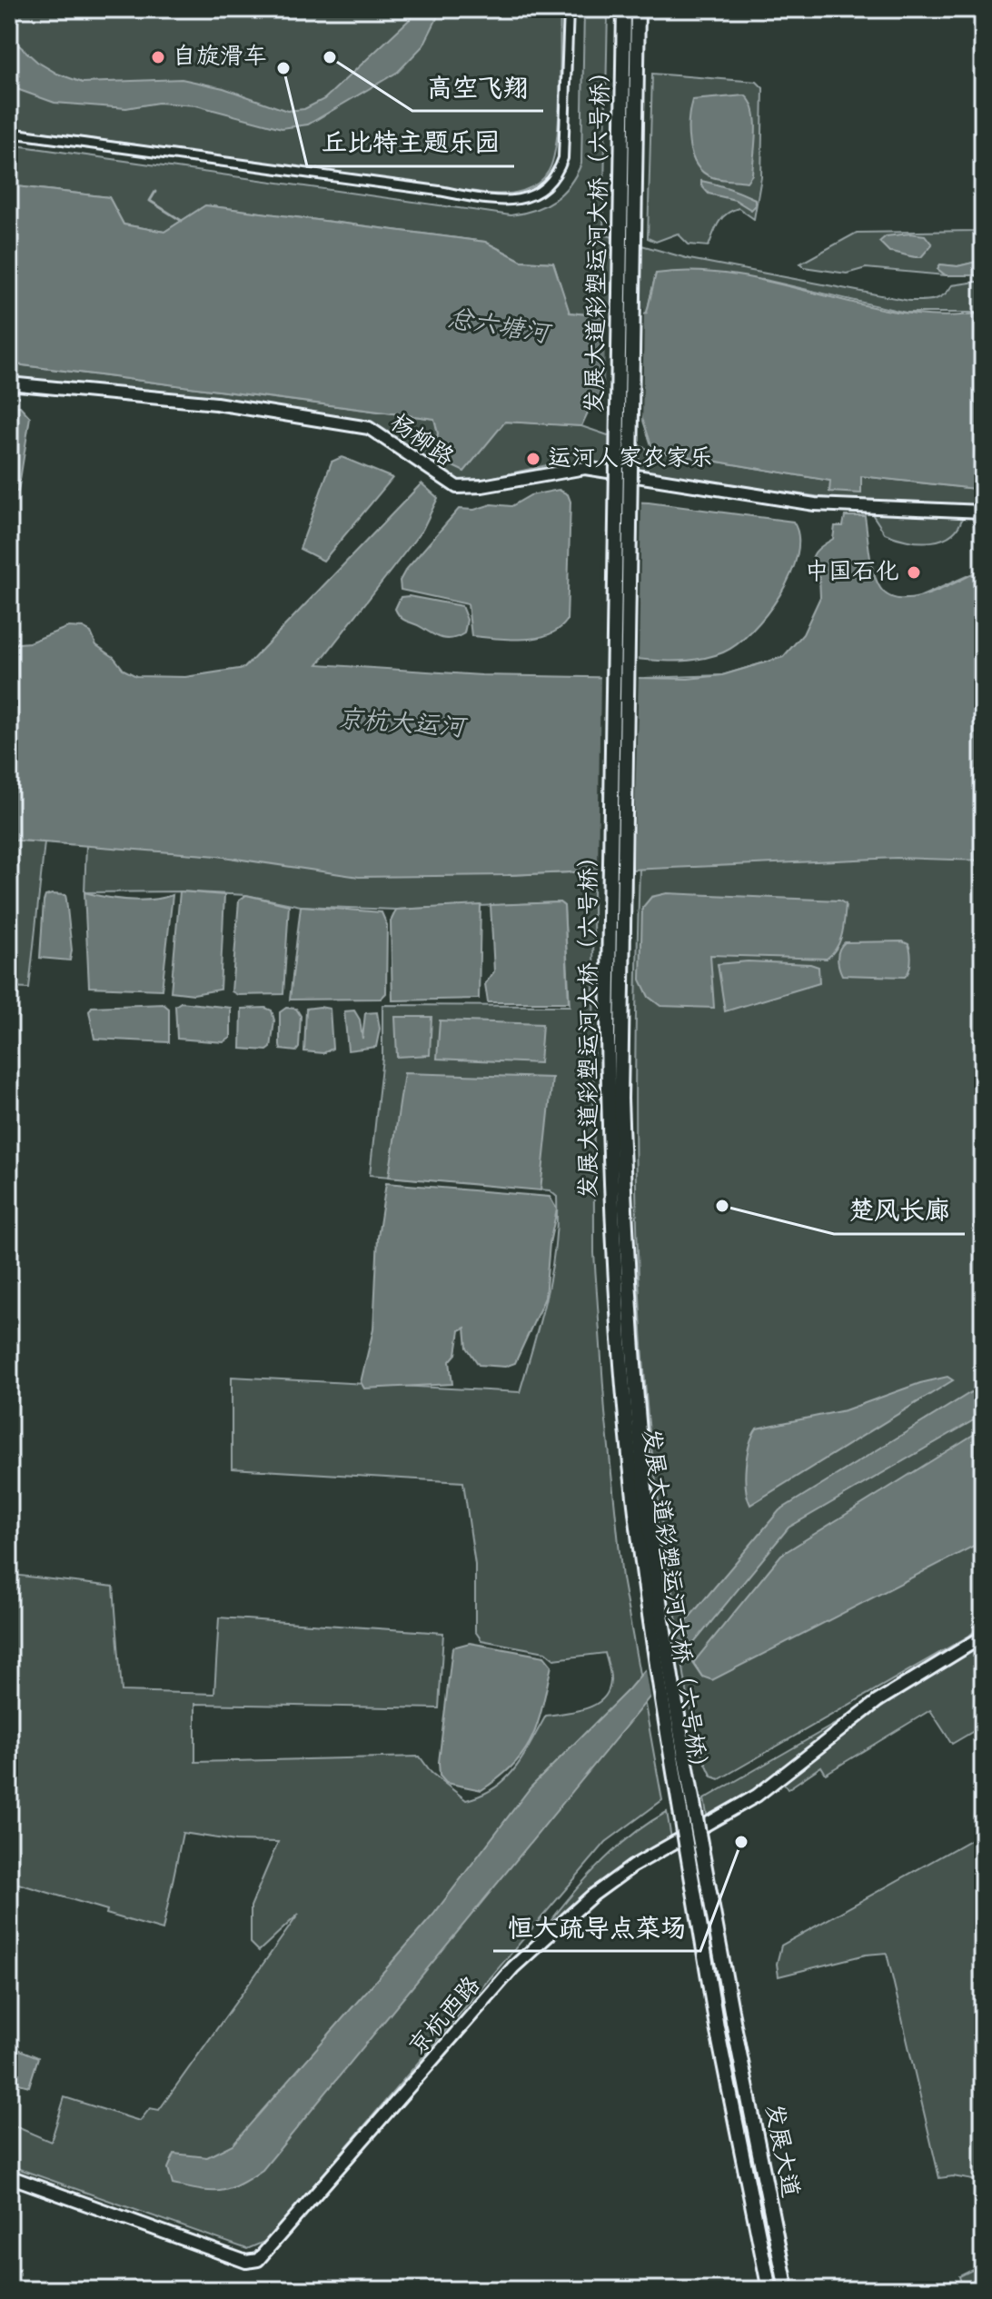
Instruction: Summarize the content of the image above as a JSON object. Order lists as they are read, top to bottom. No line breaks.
{"streets":{"main road":["发展大道彩塑运河大桥（六号桥）","发展大道"],"street":["杨柳路","京杭西路"]},"crossings":[["发展大道彩塑运河大桥（六号桥）","发展大道"]],"water":["总六塘河","京杭大运河"],"places":["自旋滑车","高空飞翔","丘比特主题乐园","运河人家农家乐","中国石化","楚风长廊","恒大疏导点菜场"]}
